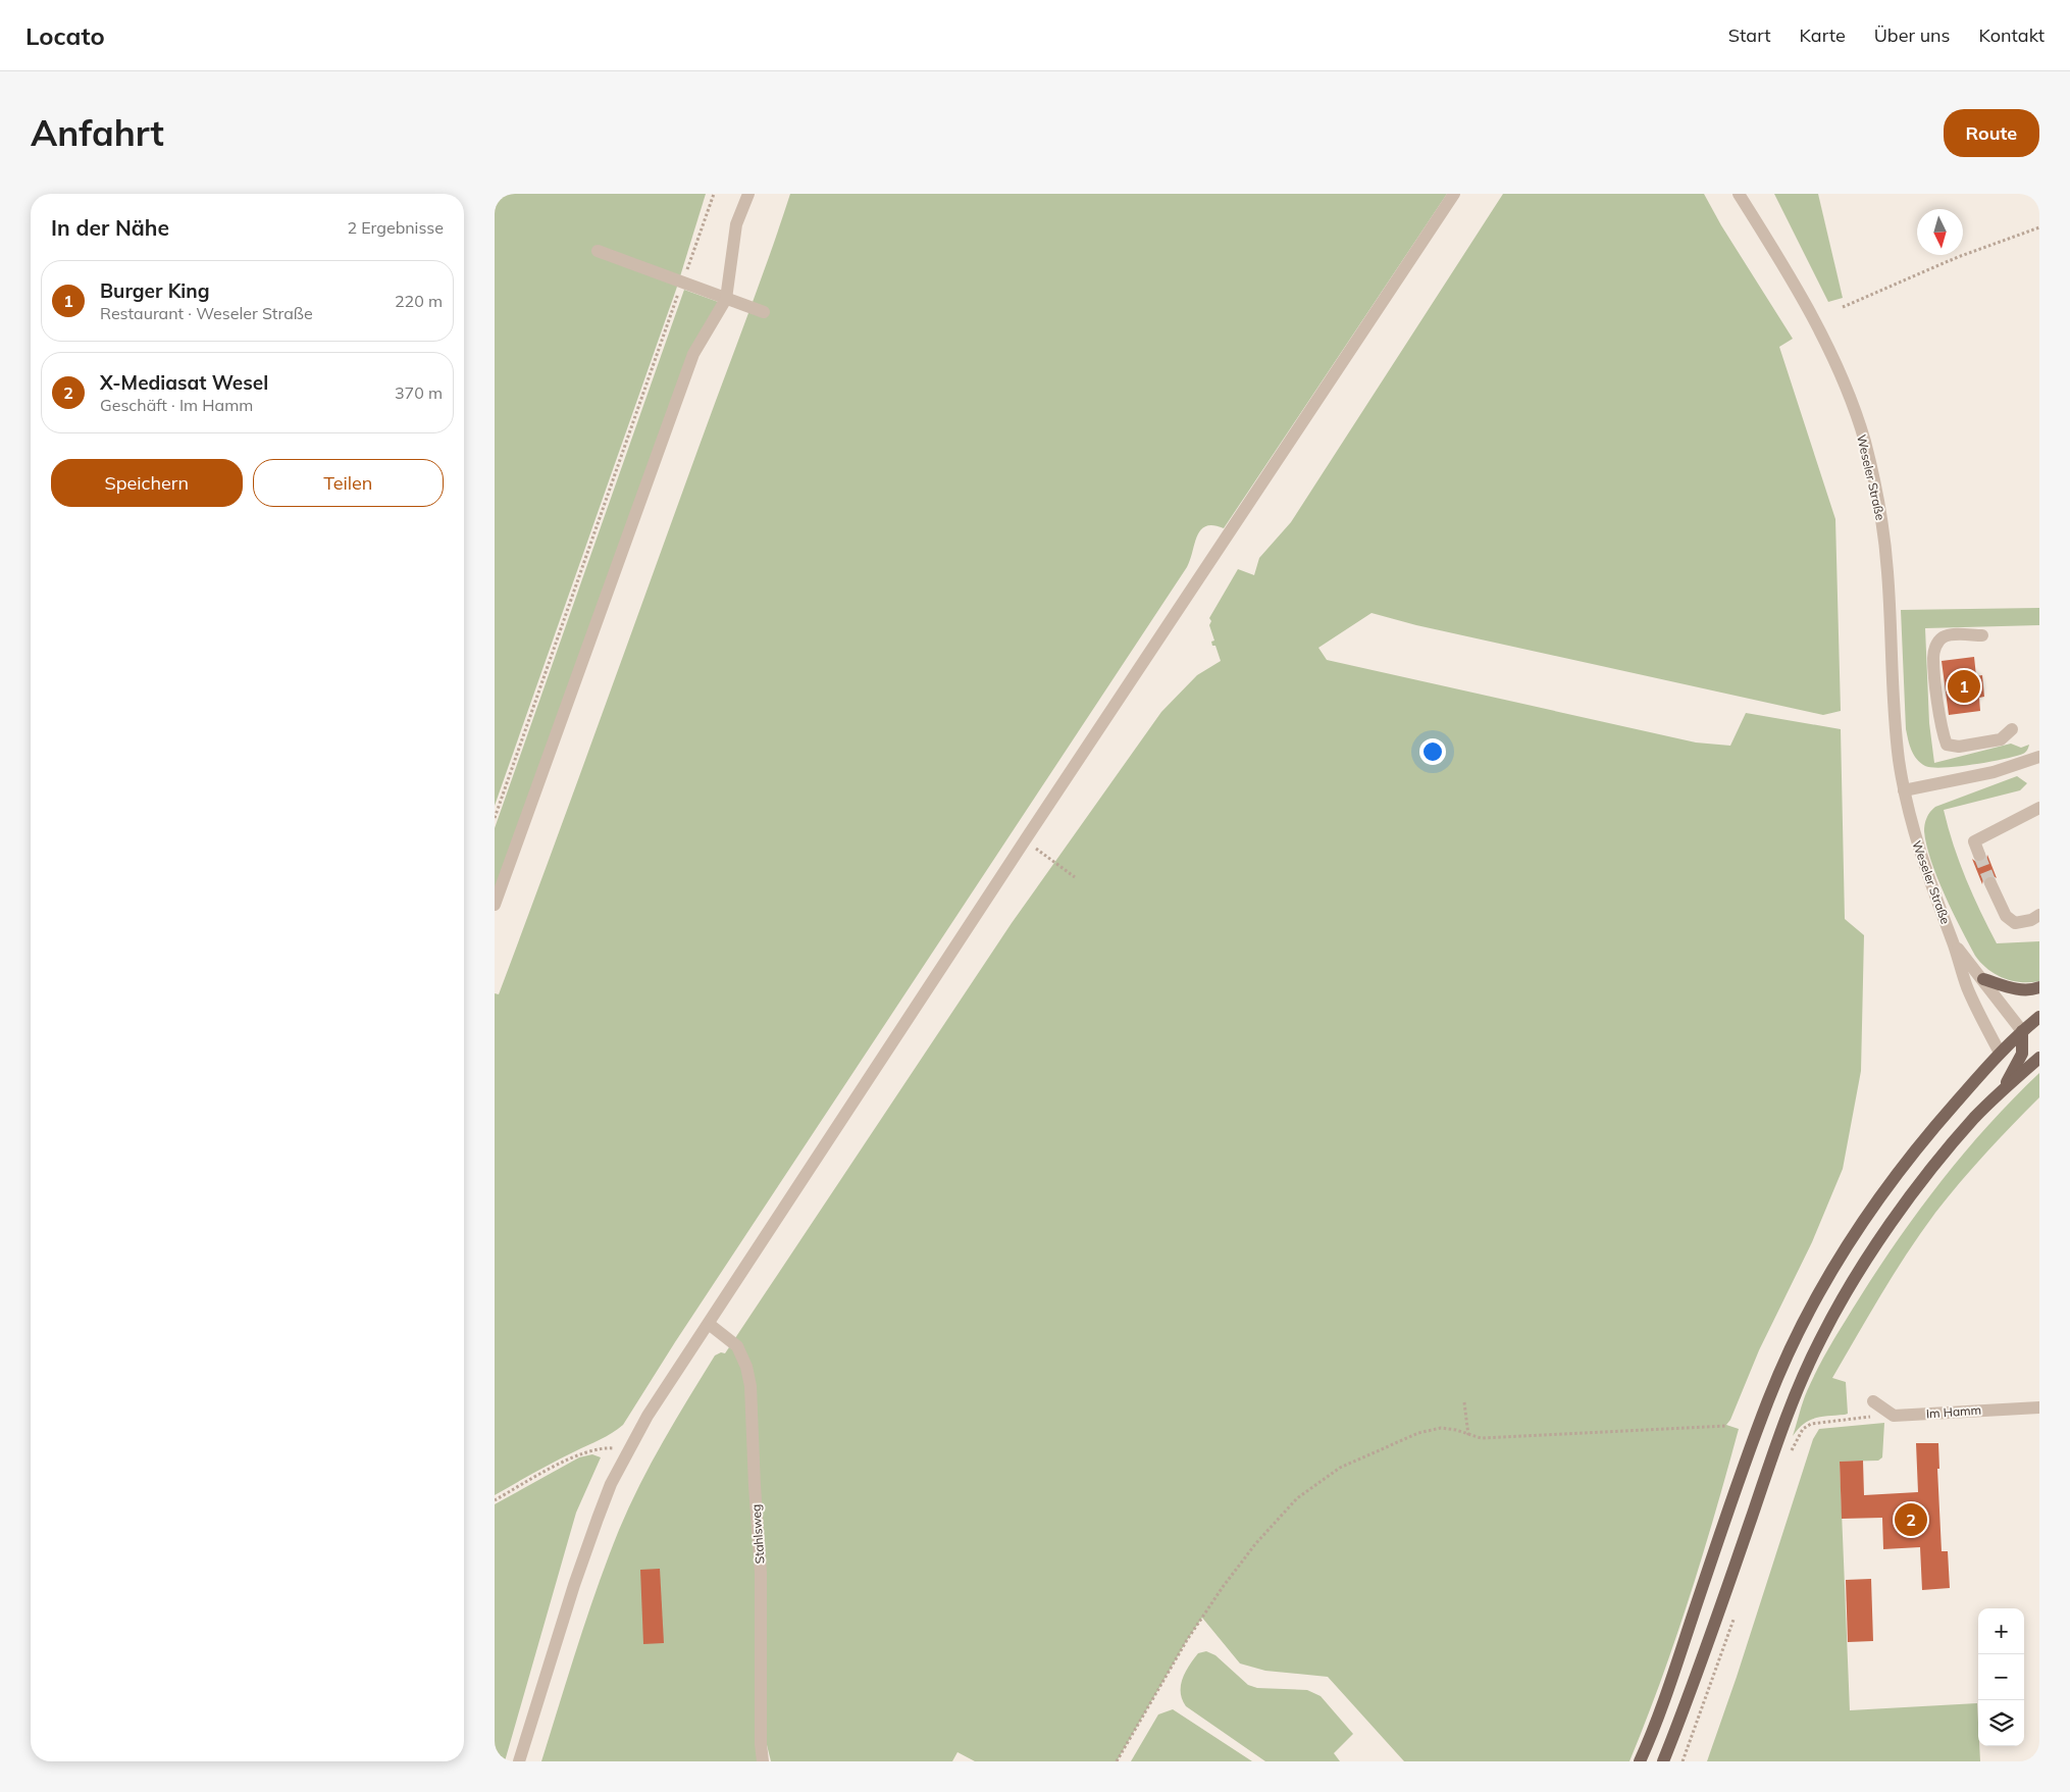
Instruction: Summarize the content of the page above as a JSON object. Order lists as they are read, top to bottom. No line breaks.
{"streets":{"street":["Weseler Straße","Im Hamm","Stahlsweg"]},"north":"bottom","page":{"header":"Locato","nav":["Start","Karte","Über uns","Kontakt"],"buttons":["Route",["Speichern","Teilen"]],"title":"Anfahrt","heading":["In der Nähe","2 Ergebnisse"],"list":[{"mark":"1","name":"Burger King","note":"Restaurant · Weseler Straße","value":"220 m"},{"mark":"2","name":"X-Mediasat Wesel","note":"Geschäft · Im Hamm","value":"370 m"}],"pins":["1","2"],"map_buttons":["+","−"]}}
